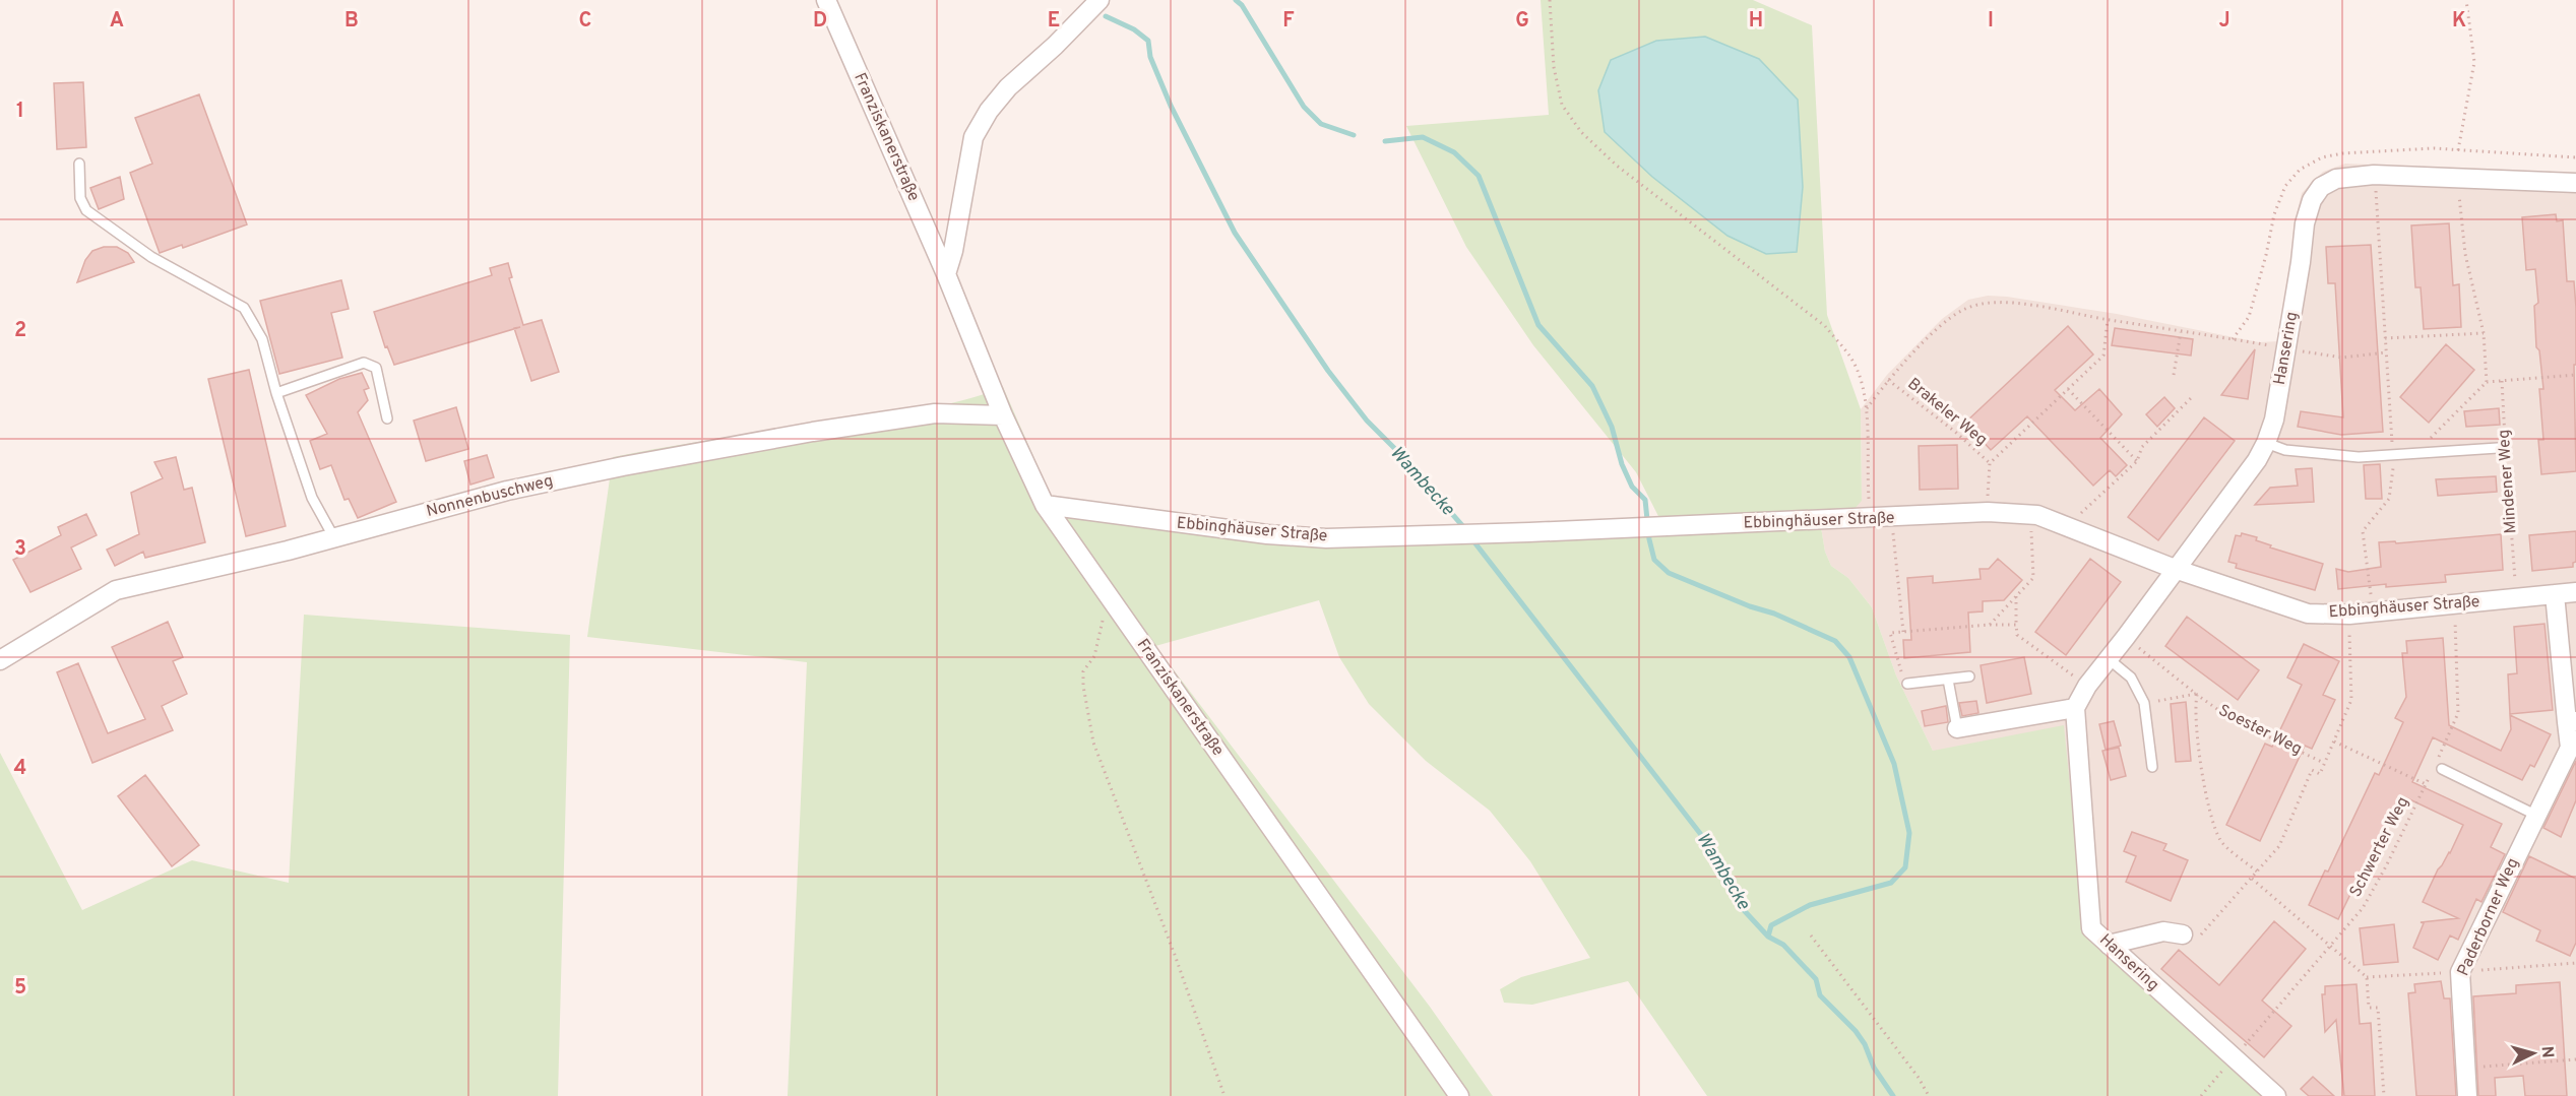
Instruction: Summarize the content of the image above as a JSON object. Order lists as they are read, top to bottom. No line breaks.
{"streets":{"street":["Franziskanerstraße","Hansering","Nonnenbuschweg","Ebbinghäuser Straße","Paderborner Weg"],"lane":["Mindener Weg"],"path":["Brakeler Weg","Soester Weg","Schwerter Weg"]},"crossings":[["Franziskanerstraße","Nonnenbuschweg"],["Franziskanerstraße","Ebbinghäuser Straße"],["Hansering","Mindener Weg"],["Hansering","Ebbinghäuser Straße"],["Hansering","Soester Weg"],["Hansering","Schwerter Weg"],["Brakeler Weg","Ebbinghäuser Straße"],["Mindener Weg","Ebbinghäuser Straße"],["Ebbinghäuser Straße","Soester Weg"],["Ebbinghäuser Straße","Paderborner Weg"],["Soester Weg","Schwerter Weg"]],"water":["Wambecke"],"north":"right","grid":{"columns":["A","B","C","D","E","F","G","H","I","J","K"],"rows":["1","2","3","4","5"]}}
